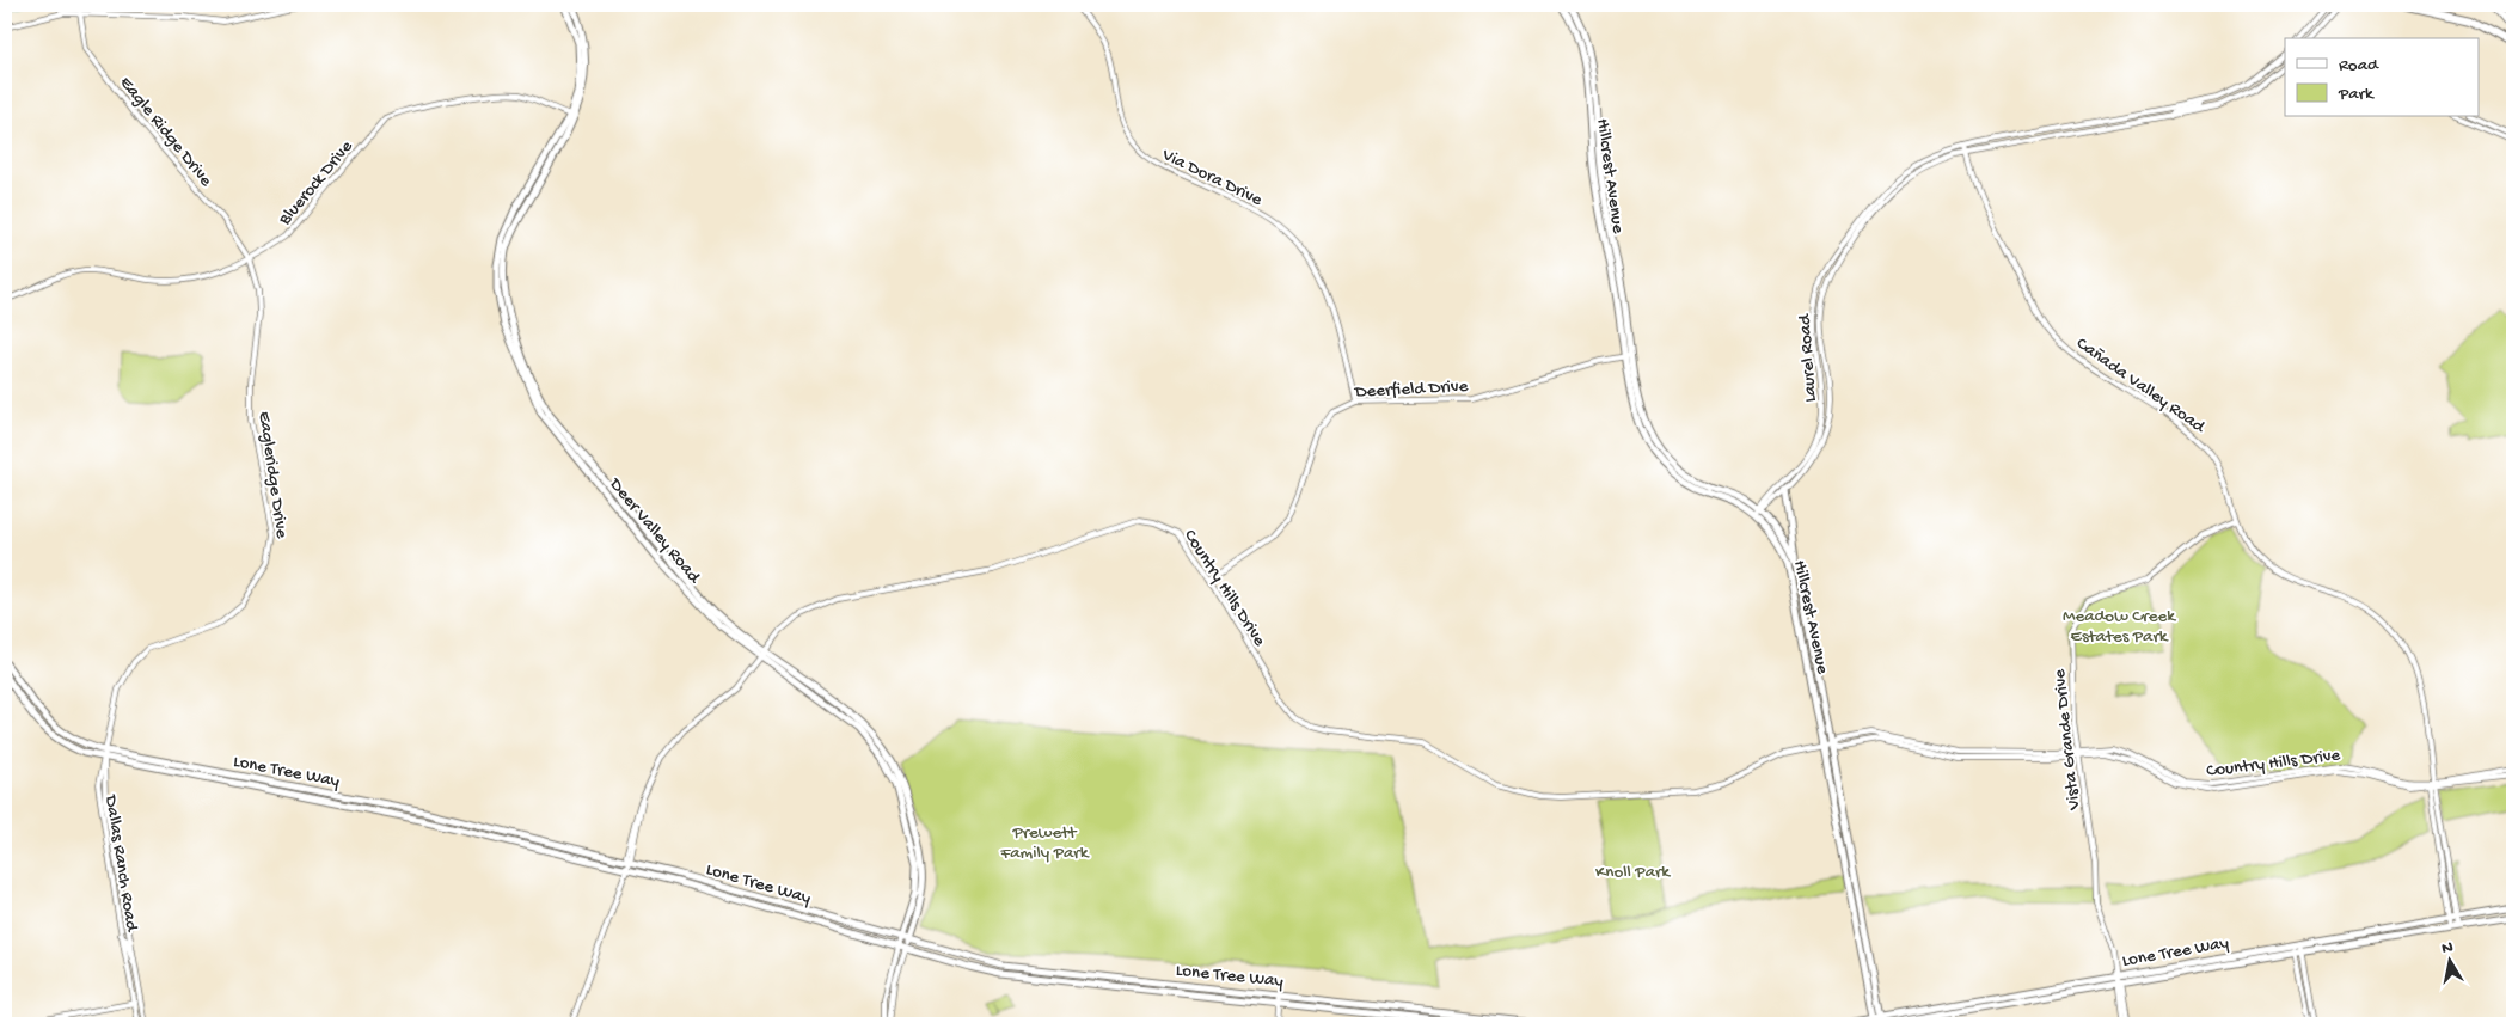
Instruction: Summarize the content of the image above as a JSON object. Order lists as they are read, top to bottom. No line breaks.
{"streets":{"main road":["Hillcrest Avenue","Deer Valley Road","Lone Tree Way"],"street":["Eagle Ridge Drive","Via Dora Drive","Bluerock Drive","Laurel Road","Cañada Valley Road","Deerfield Drive","Eagleridge Drive","Country Hills Drive","Vista Grande Drive","Dallas Ranch Road"]},"crossings":[["Eagle Ridge Drive","Bluerock Drive"],["Eagle Ridge Drive","Eagleridge Drive"],["Via Dora Drive","Deerfield Drive"],["Hillcrest Avenue","Laurel Road"],["Hillcrest Avenue","Deerfield Drive"],["Hillcrest Avenue","Country Hills Drive"],["Hillcrest Avenue","Lone Tree Way"],["Bluerock Drive","Eagleridge Drive"],["Bluerock Drive","Deer Valley Road"],["Laurel Road","Cañada Valley Road"],["Cañada Valley Road","Country Hills Drive"],["Cañada Valley Road","Vista Grande Drive"],["Cañada Valley Road","Lone Tree Way"],["Deerfield Drive","Country Hills Drive"],["Eagleridge Drive","Lone Tree Way"],["Eagleridge Drive","Dallas Ranch Road"],["Deer Valley Road","Country Hills Drive"],["Deer Valley Road","Lone Tree Way"],["Country Hills Drive","Vista Grande Drive"],["Country Hills Drive","Lone Tree Way"],["Vista Grande Drive","Lone Tree Way"],["Lone Tree Way","Dallas Ranch Road"]],"parks":["Meadow Creek Estates Park","Prewett Family Park","Knoll Park"],"legend":["Road","Park"],"north":"top"}
